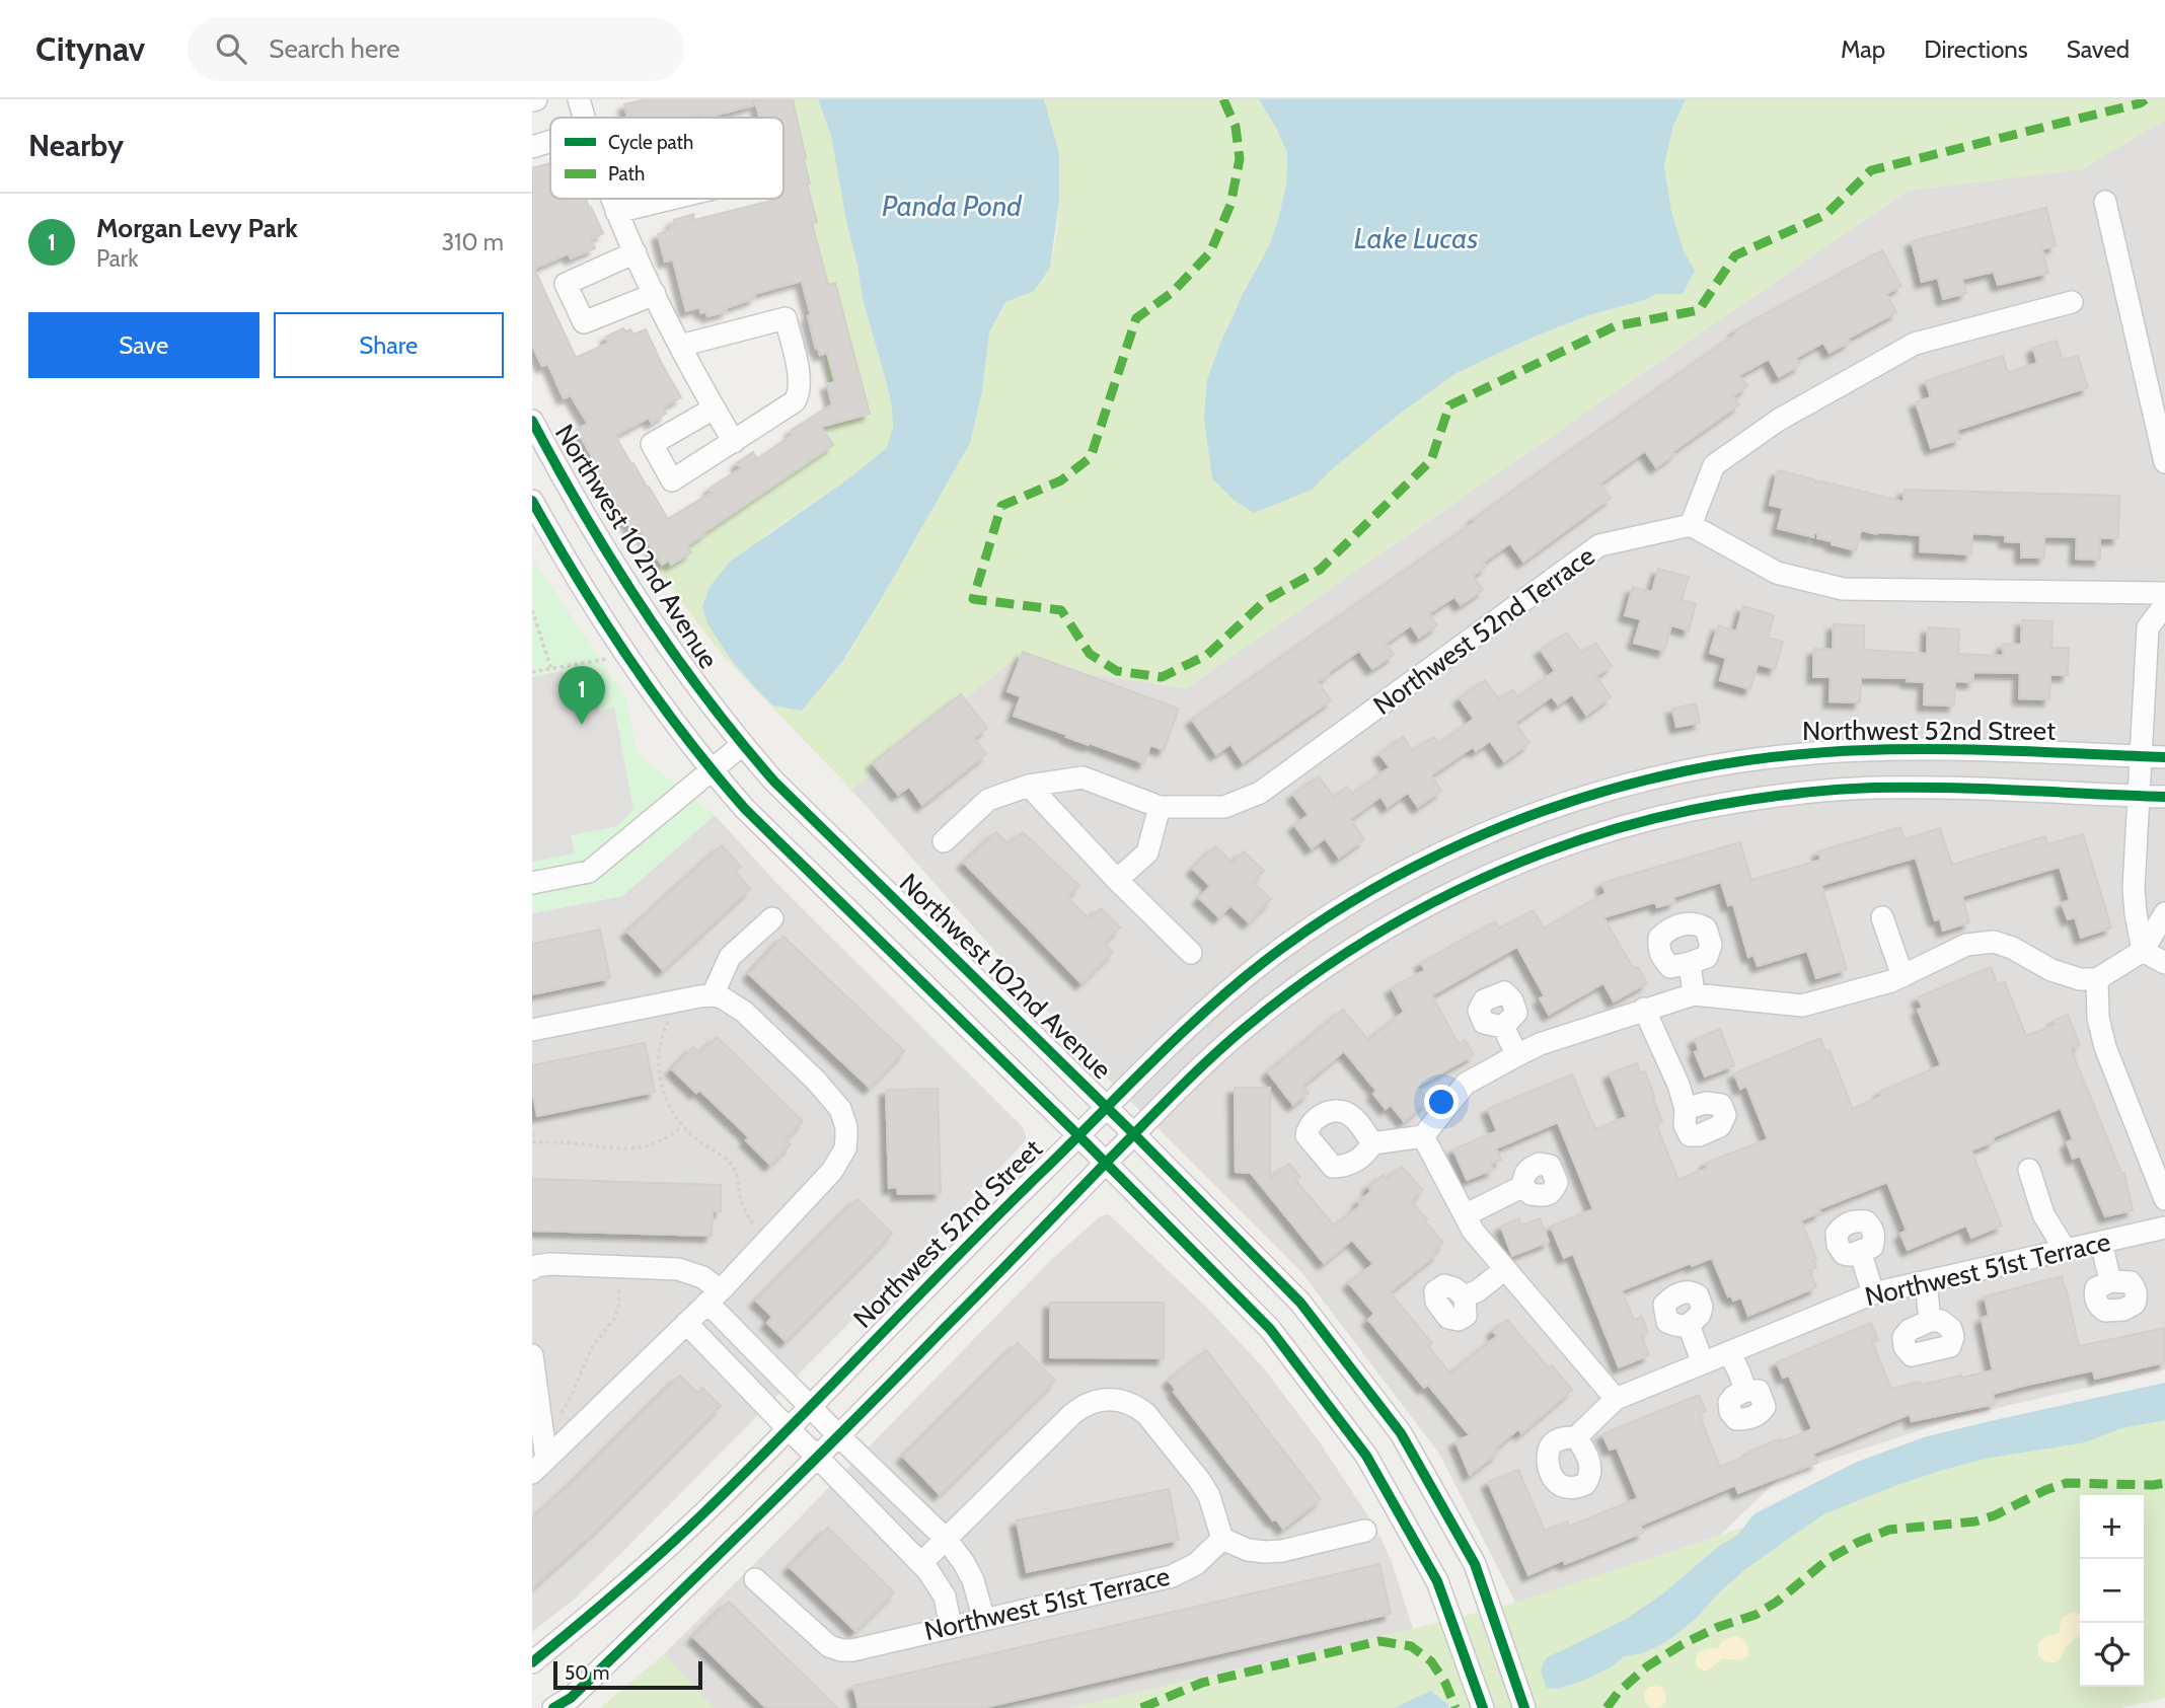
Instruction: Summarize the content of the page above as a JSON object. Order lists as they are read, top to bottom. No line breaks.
{"streets":{"street":["Northwest 102nd Avenue","Northwest 52nd Terrace","Northwest 52nd Street","Northwest 51st Terrace"]},"crossings":[["Northwest 102nd Avenue","Northwest 52nd Street"]],"water":["Panda Pond","Lake Lucas"],"legend":["Cycle path","Path"],"scale_bar":"50 m","page":{"header":"Citynav","search":"Search here","nav":["Map","Directions","Saved"],"heading":"Nearby","list":[{"mark":"1","name":"Morgan Levy Park","note":"Park","value":"310 m"}],"buttons":["Save","Share"],"pins":"1","map_buttons":["+","−"],"scale":"50 m"}}
